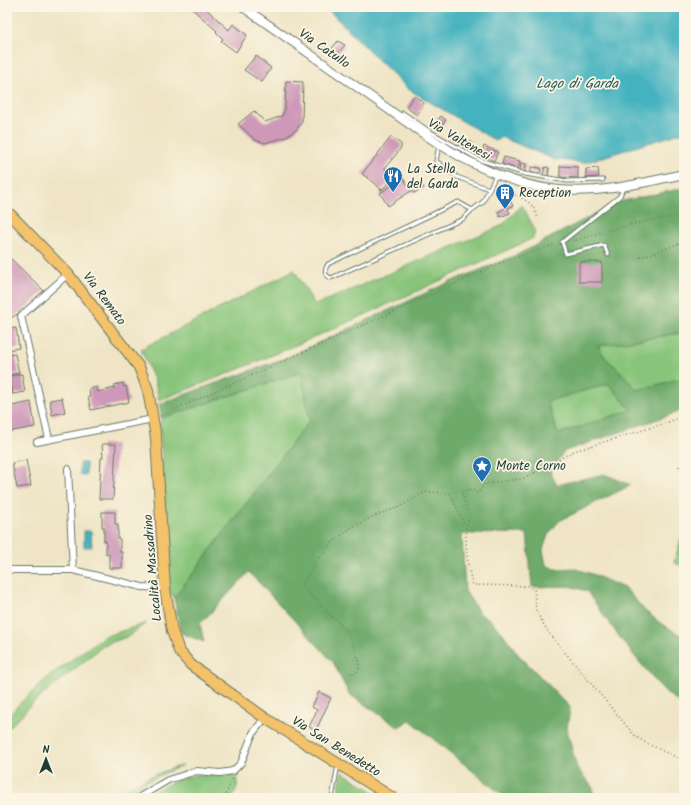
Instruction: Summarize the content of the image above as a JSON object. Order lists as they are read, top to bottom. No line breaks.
{"streets":{"main road":["Via Remato","Località Massadrino","Via San Benedetto"],"street":["Via Catullo","Via Valtenesi"]},"crossings":[["Via Catullo","Via Valtenesi"],["Via Remato","Località Massadrino"],["Località Massadrino","Via San Benedetto"]],"water":["Lago di Garda"],"places":{"restaurant":["La Stella del Garda"],"building":["Reception"],"place":["Monte Corno"]},"north":"top"}
